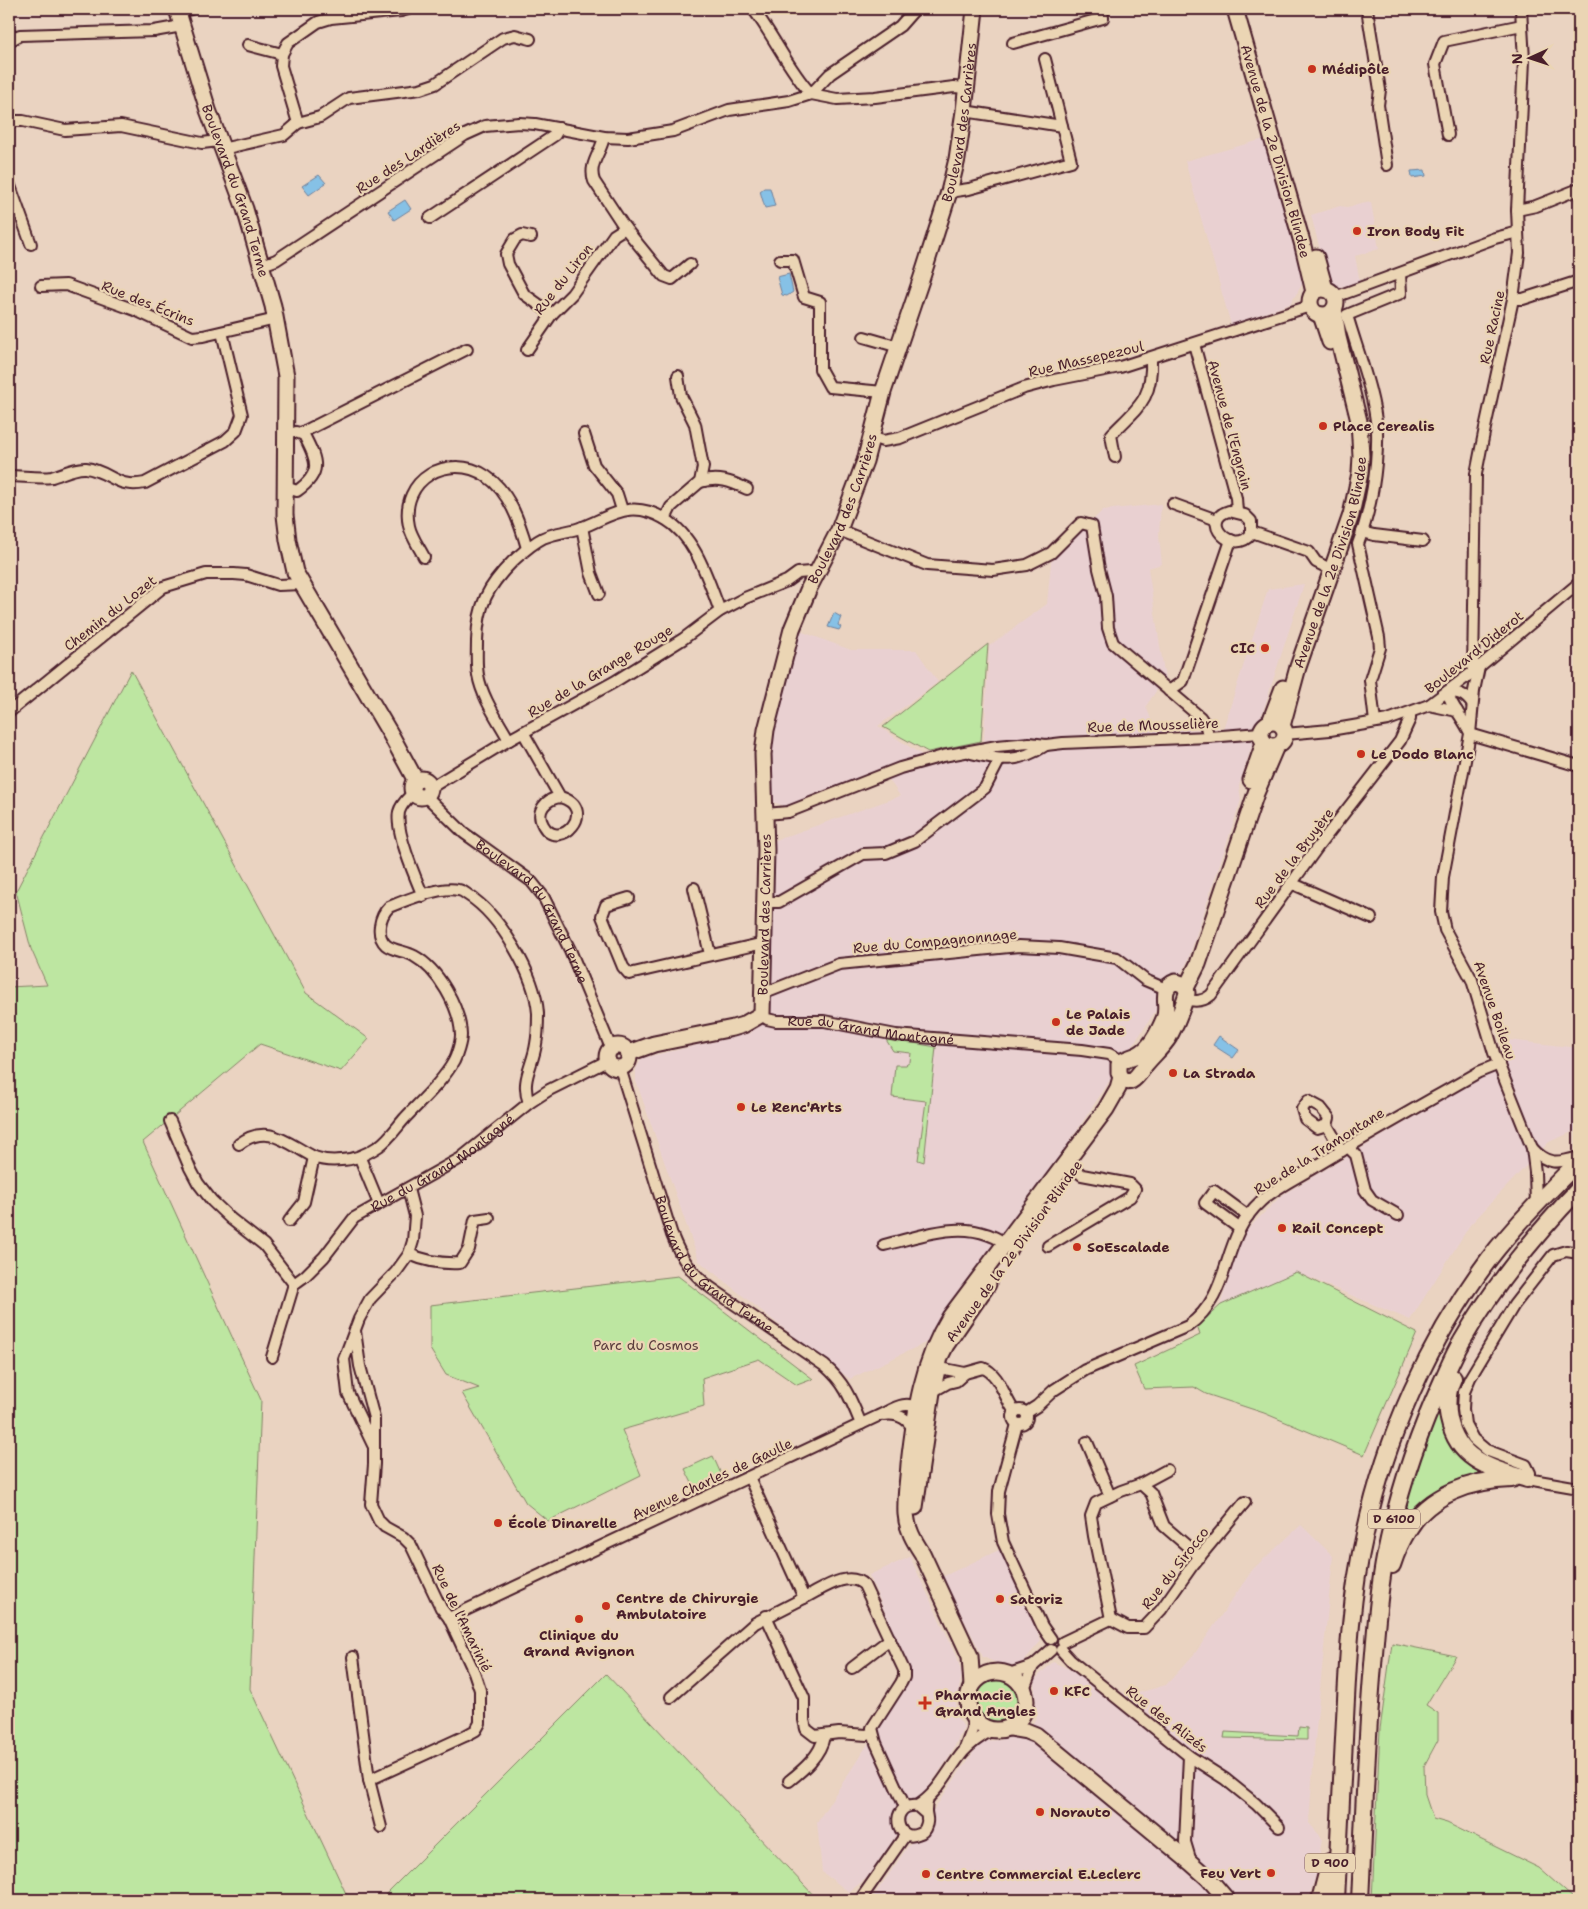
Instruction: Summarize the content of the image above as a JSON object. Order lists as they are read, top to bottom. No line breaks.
{"streets":{"main road":["Boulevard des Carrières","Avenue de la 2e Division Blindee","Boulevard du Grand Terme","D 6100","D 900"],"street":["Rue des Lardières","Rue du Liron","Rue des Écrins","Rue Racine","Rue Massepezoul","Avenue de l'Engrain","Chemin du Lozet","Boulevard Diderot","Rue de la Grange Rouge","Rue de Mousselière","Rue de la Bruyère","Rue du Compagnonnage","Avenue Boileau","Rue du Grand Montagné","Rue de la Tramontane","Avenue Charles de Gaulle","Rue du Sirocco","Rue de l'Amarinié","Rue des Alizés"]},"crossings":[["Boulevard des Carrières","Rue des Lardières"],["Boulevard des Carrières","Rue Massepezoul"],["Boulevard des Carrières","Rue de la Grange Rouge"],["Boulevard des Carrières","Rue de Mousselière"],["Boulevard des Carrières","Rue du Compagnonnage"],["Boulevard des Carrières","Rue du Grand Montagné"],["Avenue de la 2e Division Blindee","Rue Massepezoul"],["Avenue de la 2e Division Blindee","Boulevard Diderot"],["Avenue de la 2e Division Blindee","Rue de Mousselière"],["Avenue de la 2e Division Blindee","Rue de la Bruyère"],["Avenue de la 2e Division Blindee","Rue du Compagnonnage"],["Avenue de la 2e Division Blindee","Avenue Charles de Gaulle"],["Rue des Lardières","Boulevard du Grand Terme"],["Boulevard du Grand Terme","Rue des Écrins"],["Boulevard du Grand Terme","Chemin du Lozet"],["Boulevard du Grand Terme","Rue de la Grange Rouge"],["Boulevard du Grand Terme","Rue du Grand Montagné"],["Boulevard du Grand Terme","Avenue Charles de Gaulle"],["Rue Racine","Rue Massepezoul"],["Rue Racine","Boulevard Diderot"],["Rue Racine","Avenue Boileau"],["Rue Massepezoul","Avenue de l'Engrain"],["Boulevard Diderot","Rue de Mousselière"],["Boulevard Diderot","Rue de la Bruyère"],["Rue de la Bruyère","Rue du Compagnonnage"],["Avenue Boileau","Rue de la Tramontane"],["Avenue Boileau","D 6100"],["Rue du Grand Montagné","Rue de l'Amarinié"],["Avenue Charles de Gaulle","Rue de l'Amarinié"],["D 6100","D 900"]],"parks":["Parc du Cosmos"],"places":{"other":["Médipôle","Iron Body Fit","Place Cerealis","CIC","Le Dodo Blanc","Le Palais de Jade","La Strada","Le Renc'Arts","Rail Concept","SoEscalade","École Dinarelle","Satoriz","Centre de Chirurgie Ambulatoire","Clinique du Grand Avignon","KFC","Norauto","Feu Vert","Centre Commercial E.Leclerc"],"health":["Pharmacie Grand Angles"]},"north":"left"}
